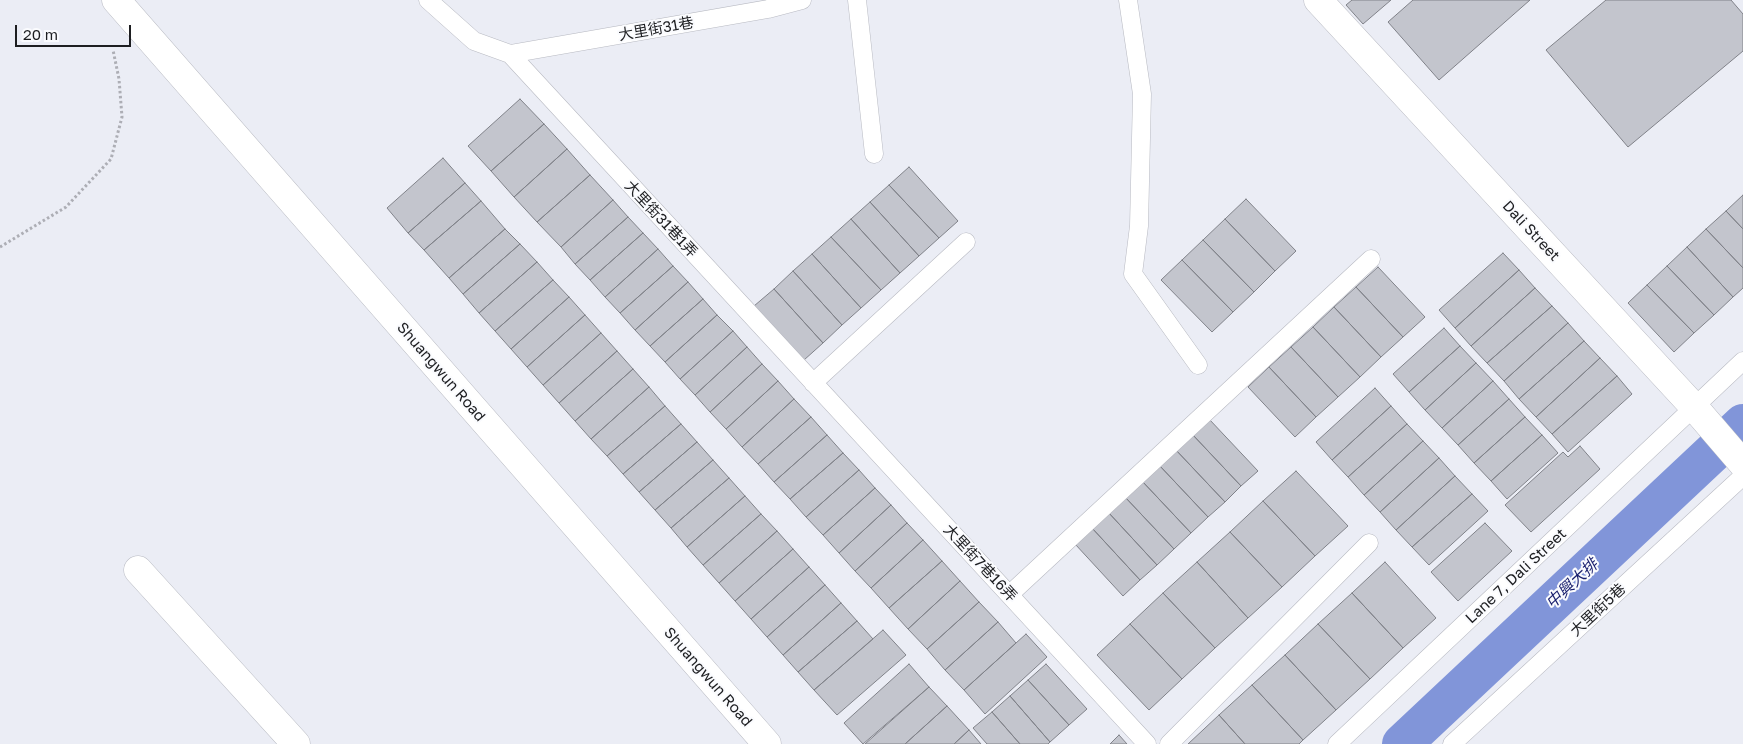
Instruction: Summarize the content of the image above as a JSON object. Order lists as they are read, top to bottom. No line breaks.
{"streets":{"street":["Dali Street","Shuangwun Road"],"lane":["大里街31巷","大里街31巷1弄","大里街7巷16弄","Lane 7, Dali Street","大里街5巷"]},"crossings":[["大里街31巷","大里街31巷1弄"],["大里街31巷1弄","大里街7巷16弄"],["Dali Street","Lane 7, Dali Street"]],"water":["中興大排"],"scale_bar":"20 m"}
